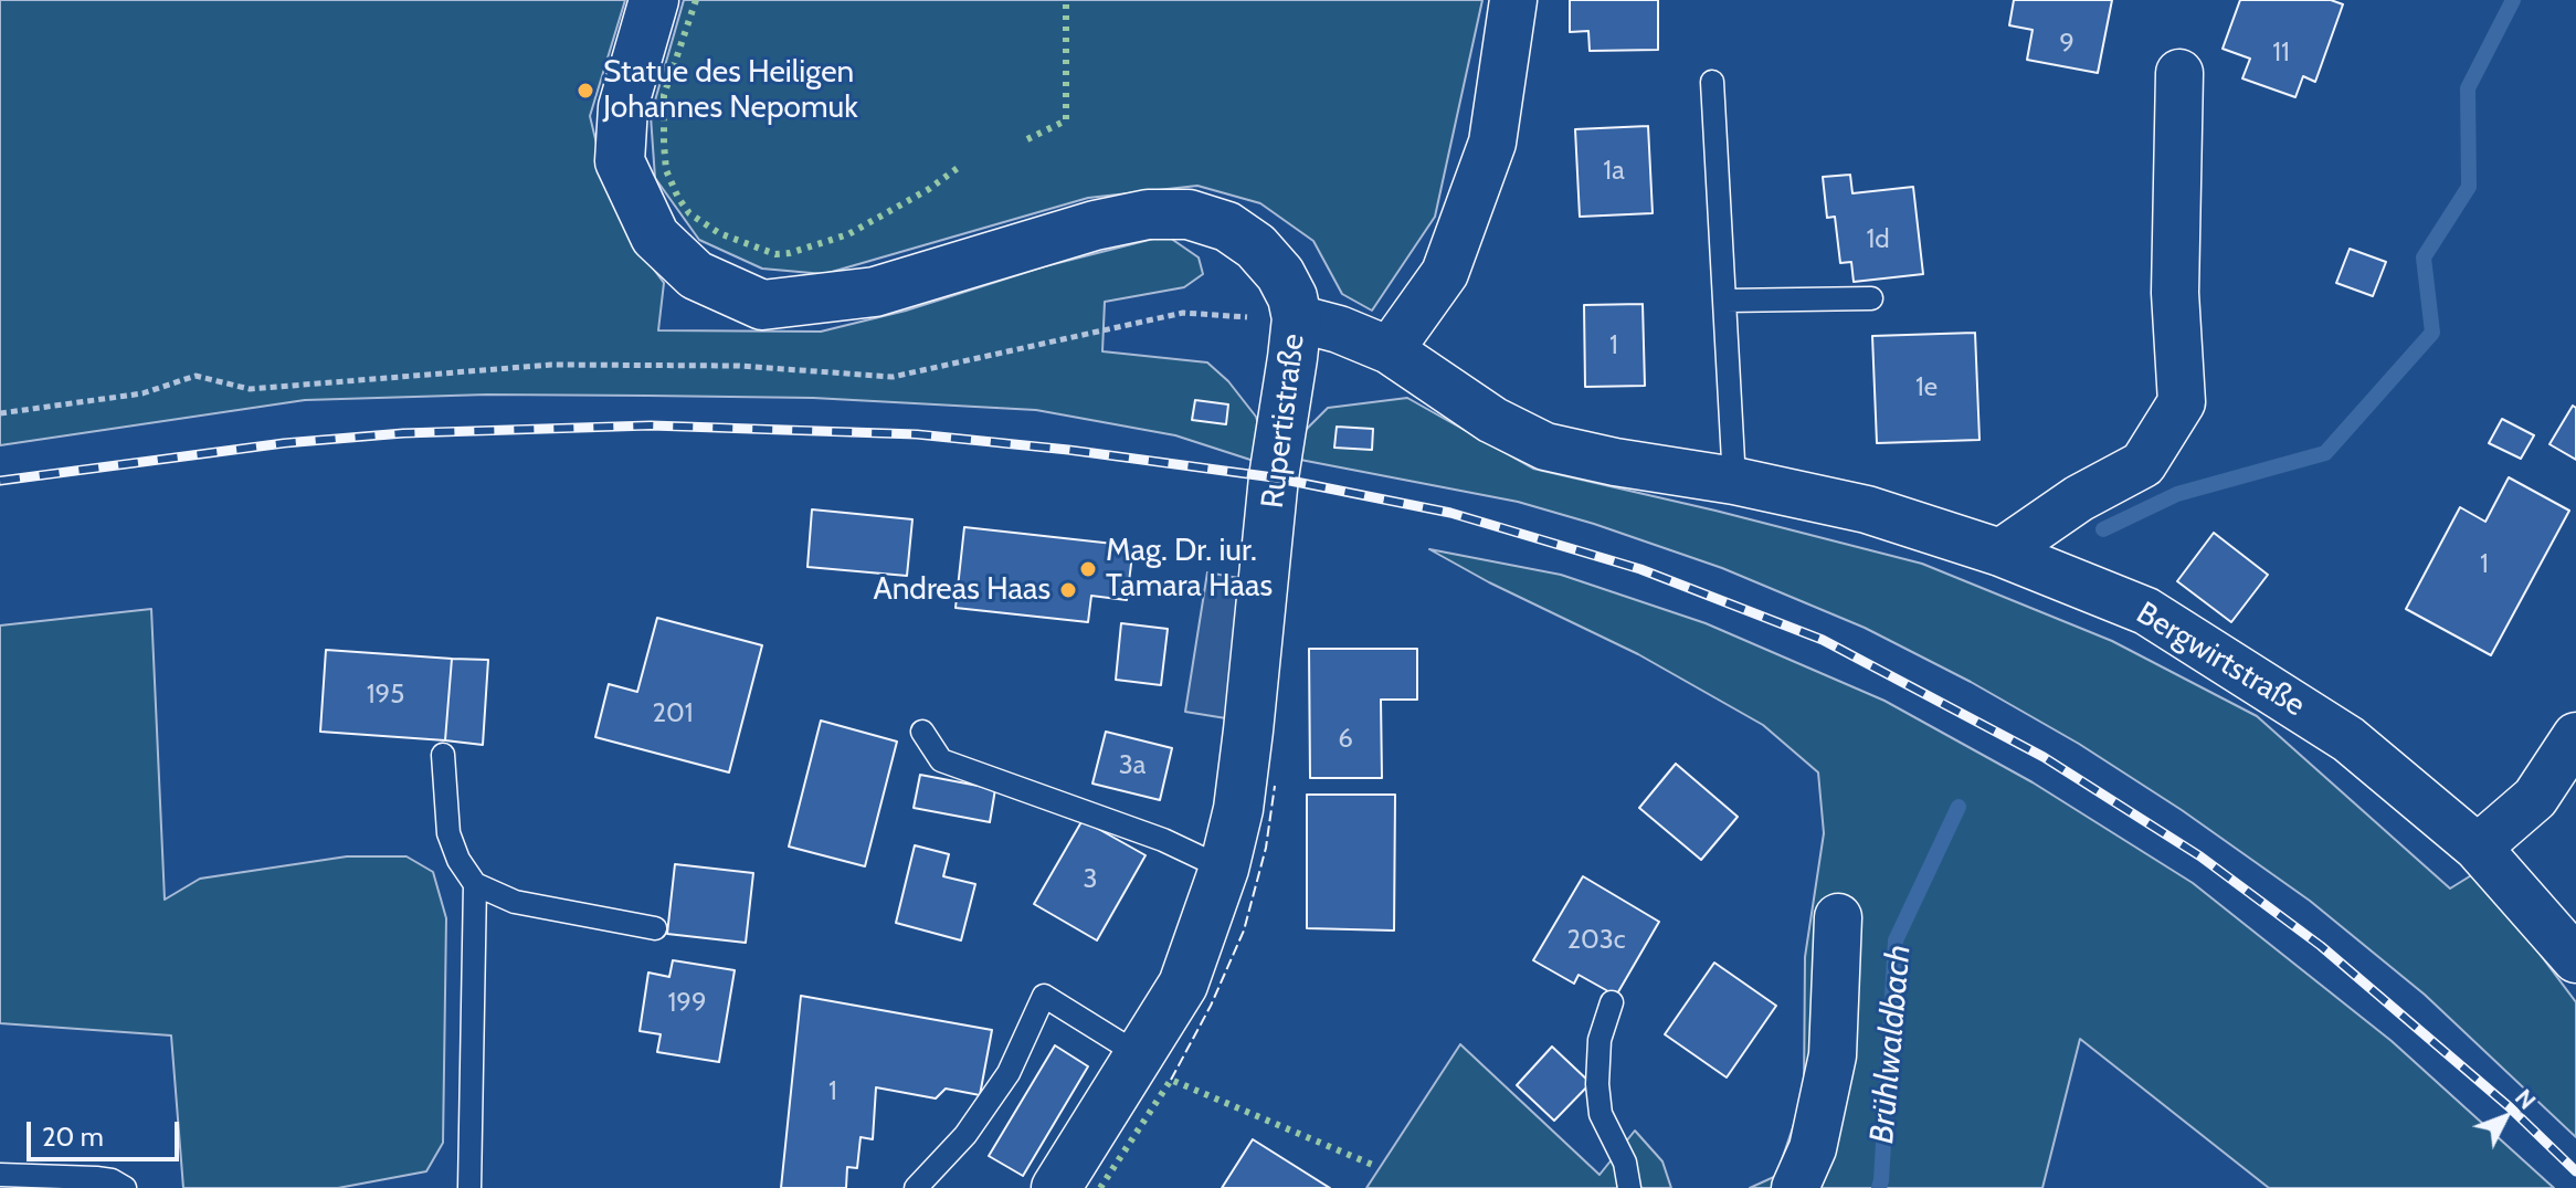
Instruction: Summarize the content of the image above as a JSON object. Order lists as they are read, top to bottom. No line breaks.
{"streets":{"main road":["Rupertistraße"],"street":["Bergwirtstraße"]},"crossings":[["Rupertistraße","Bergwirtstraße"]],"water":["Brühlwaldbach"],"places":["Statue des Heiligen Johannes Nepomuk","Mag. Dr. iur. Tamara Haas","Andreas Haas"],"house_numbers":["9","11","1a","1d","1","1e","1","195","201","6","3a","3","203c","199","1"],"scale_bar":"20 m","north":"top right"}
